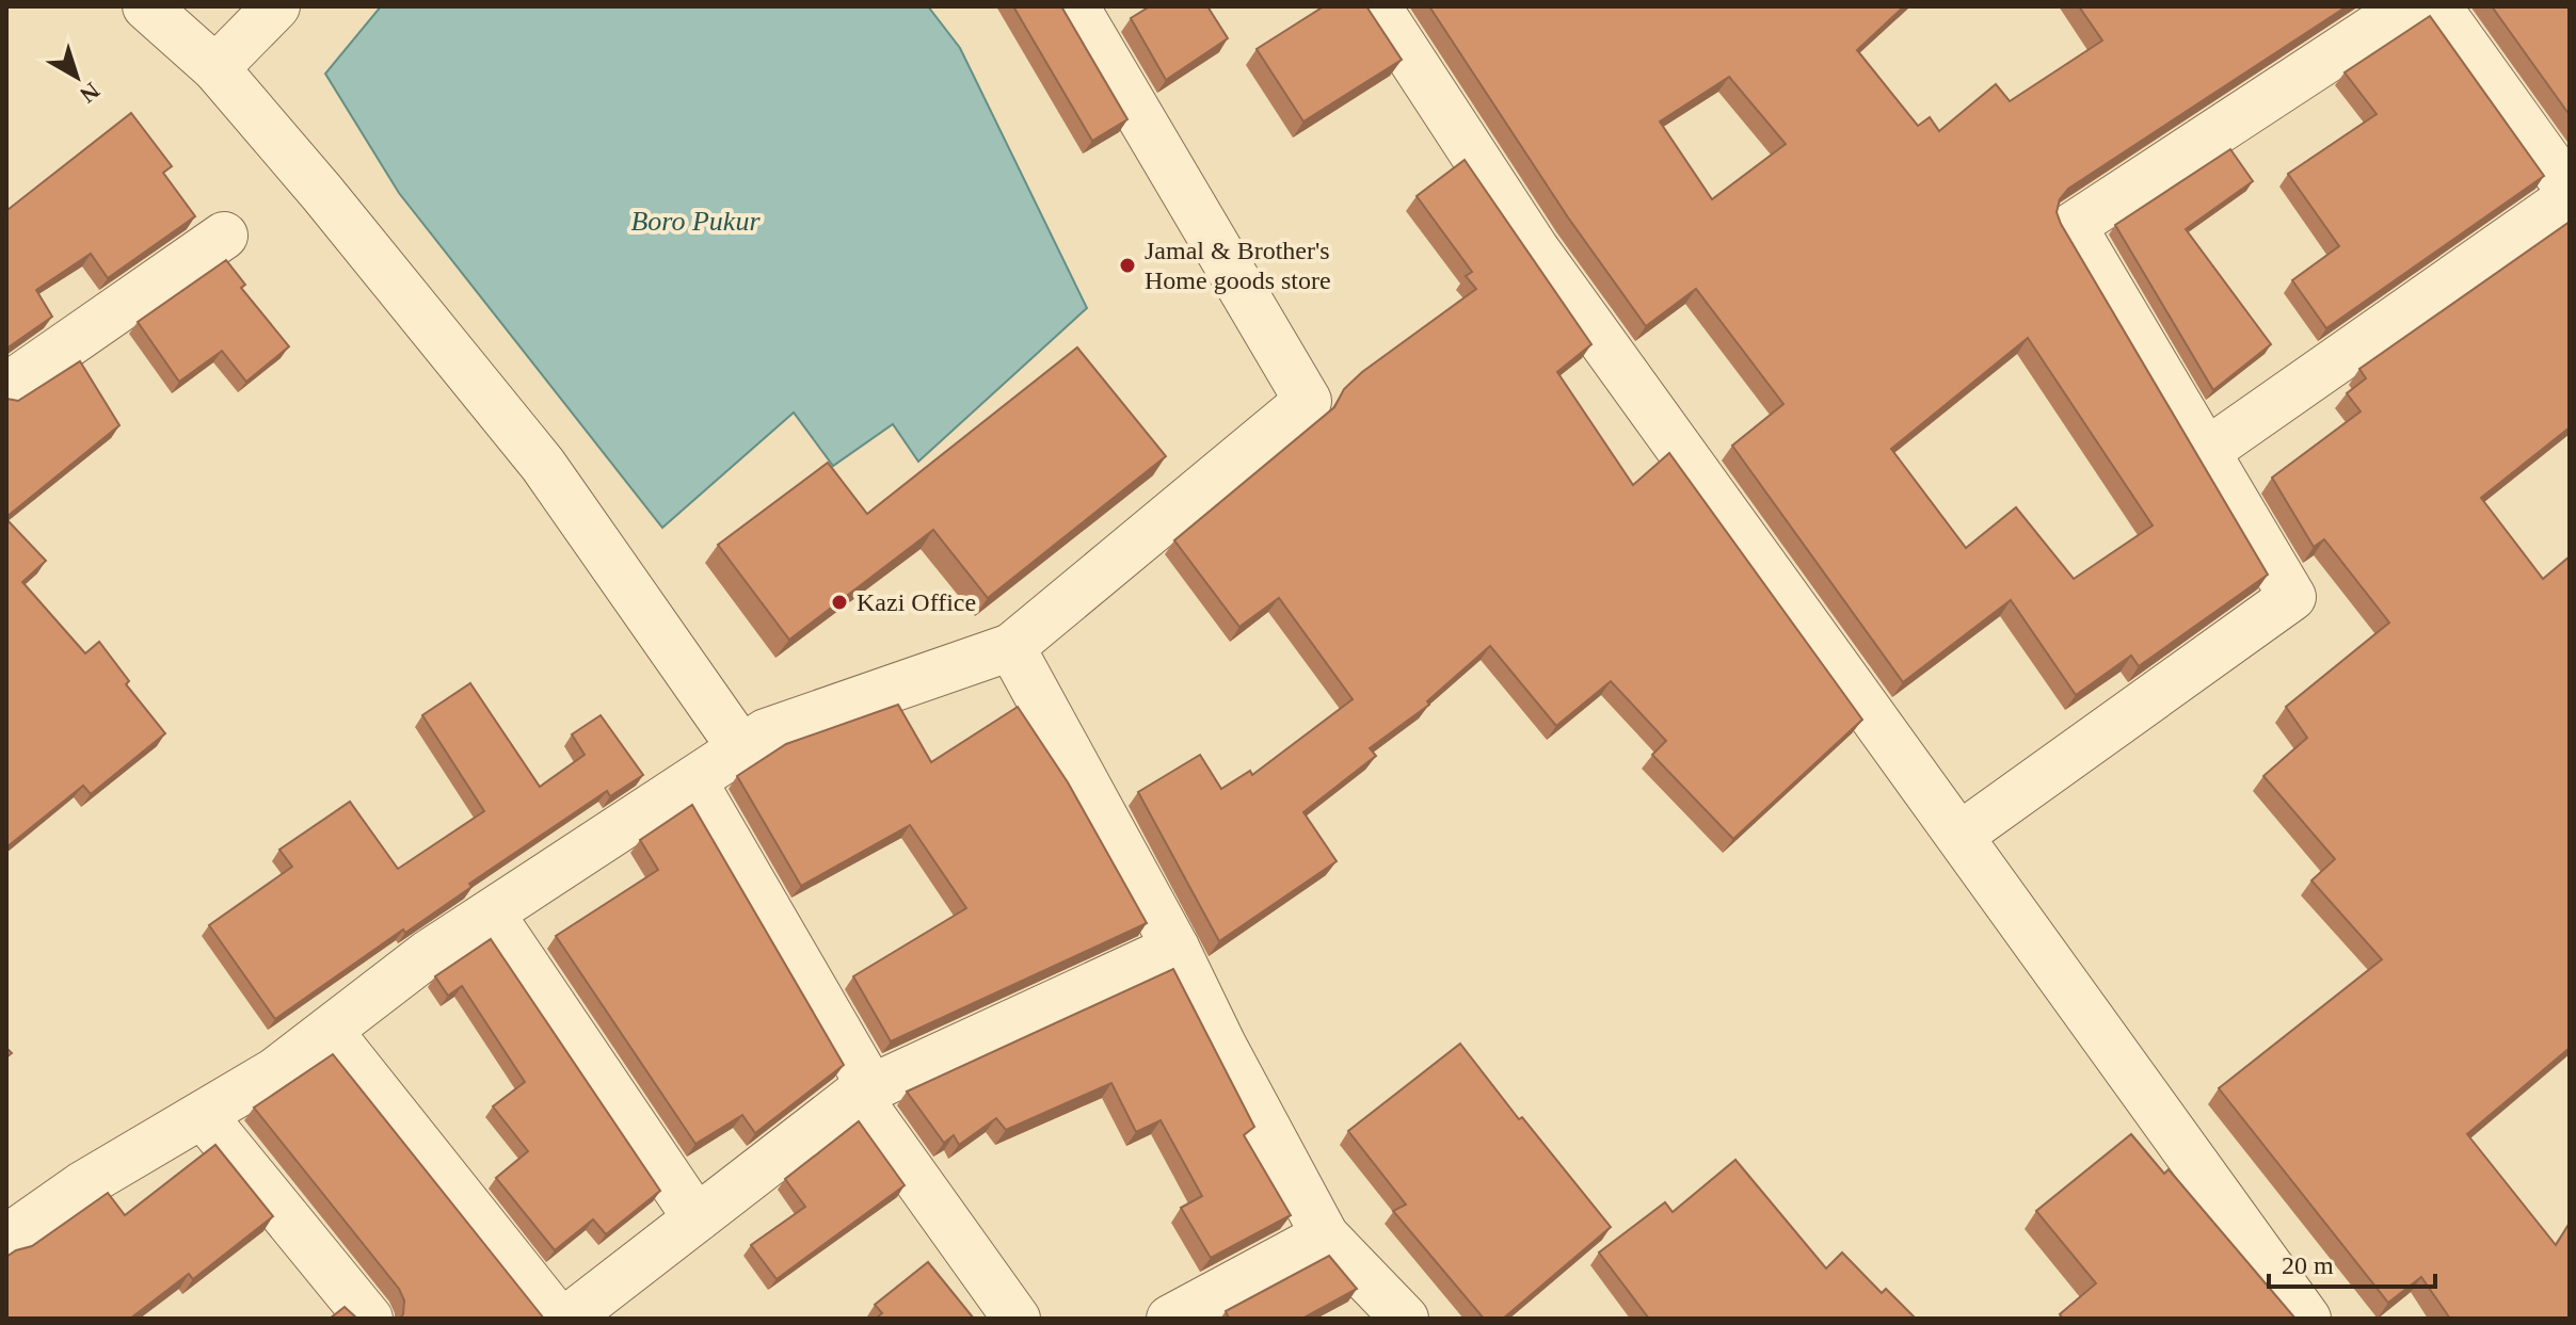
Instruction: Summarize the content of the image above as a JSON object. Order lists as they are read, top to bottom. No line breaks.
{"water":["Boro Pukur"],"places":["Jamal & Brother's Home goods store","Kazi Office"],"scale_bar":"20 m","north":"bottom right"}
